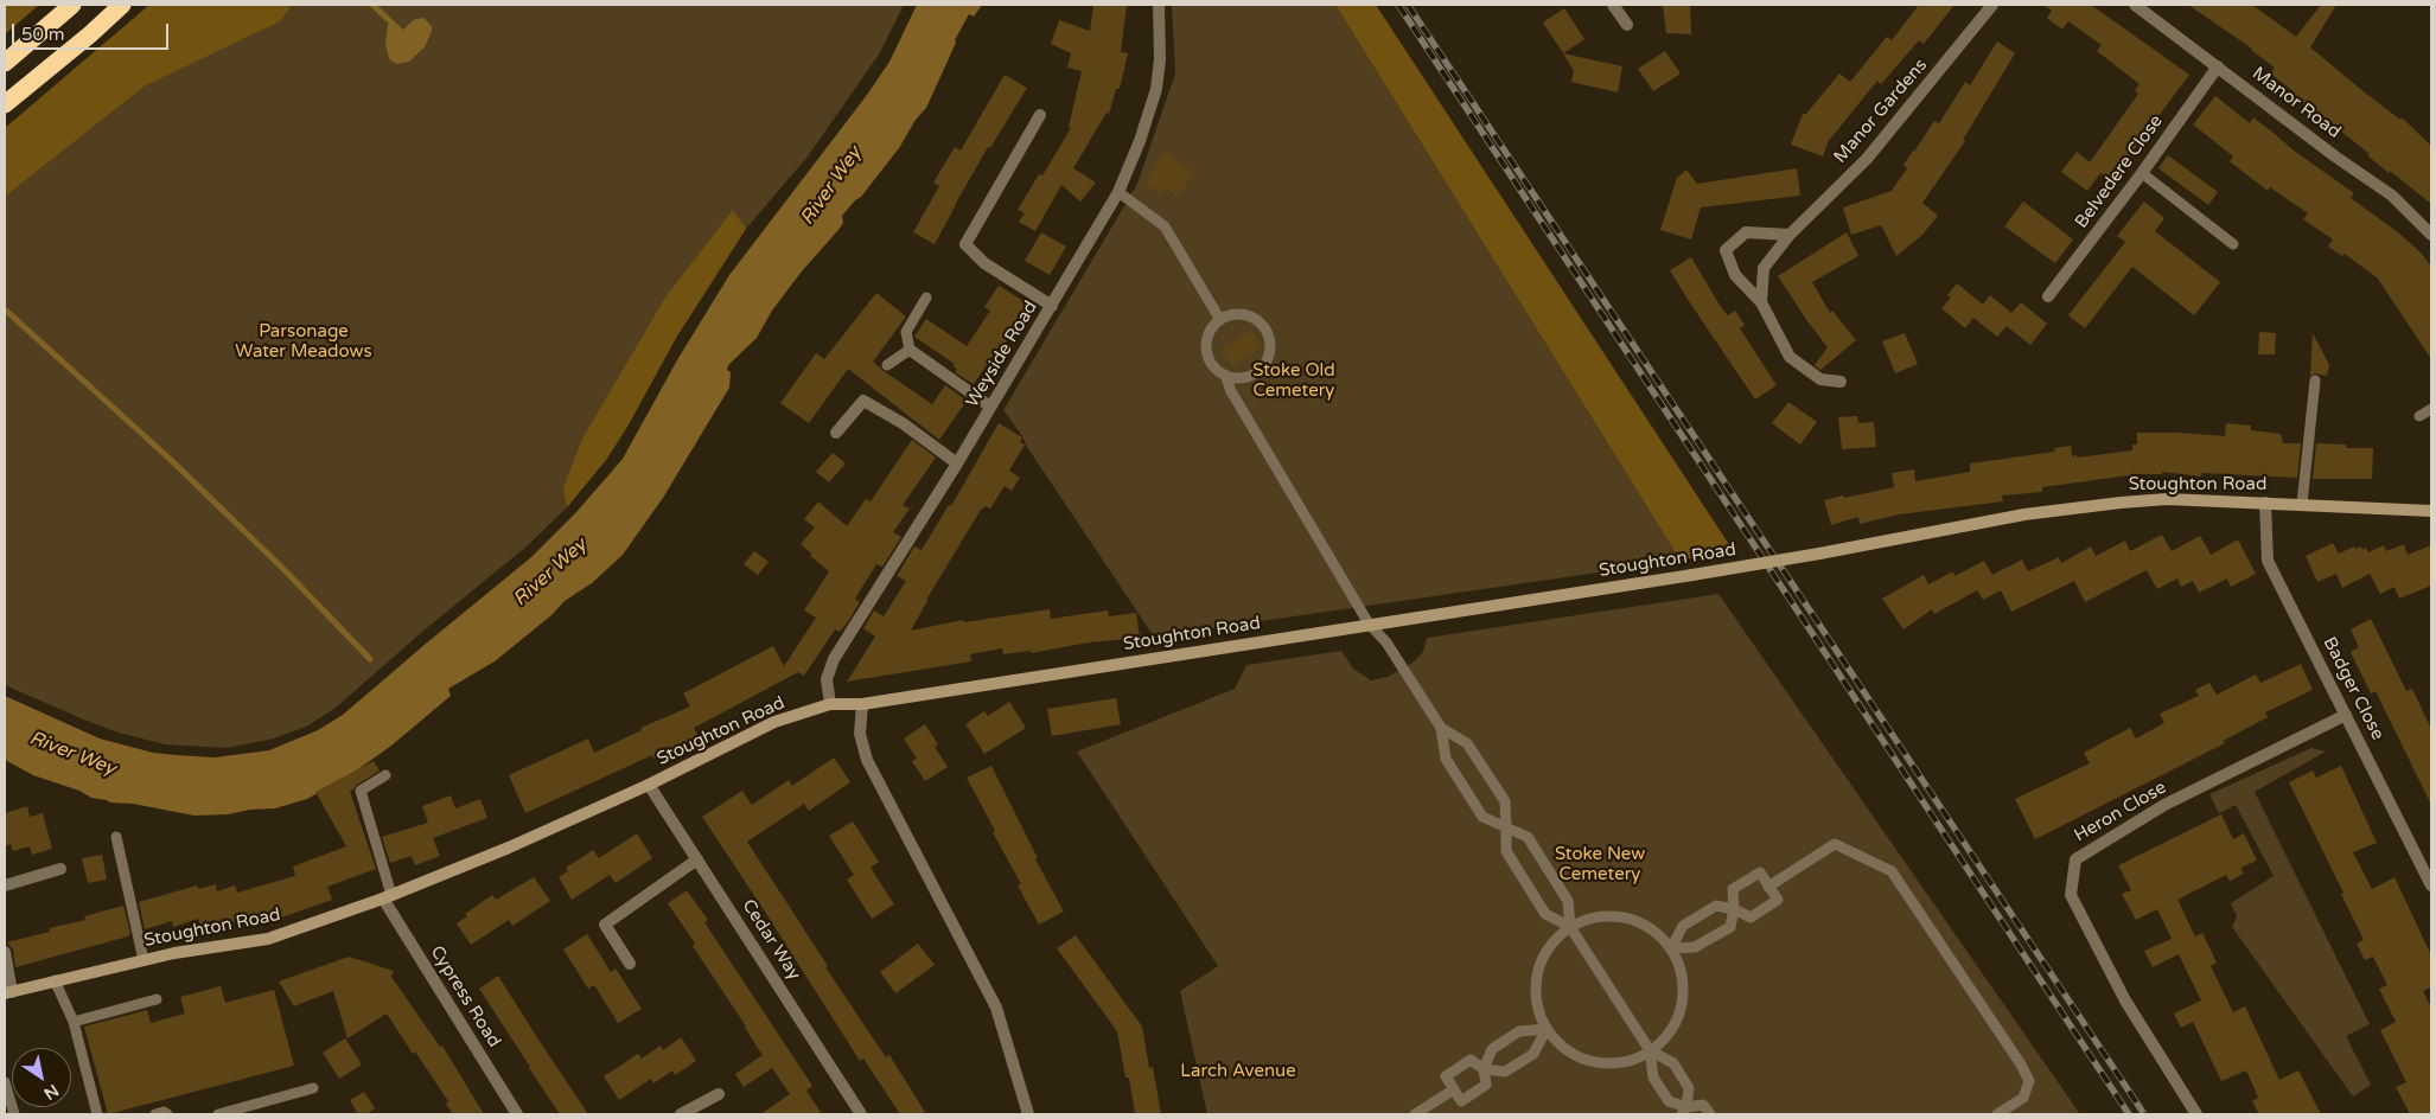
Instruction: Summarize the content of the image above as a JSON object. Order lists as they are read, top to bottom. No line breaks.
{"streets":{"street":["Manor Road","Manor Gardens","Belvedere Close","Weyside Road","Stoughton Road","Badger Close","Heron Close","Cedar Way","Cypress Road"]},"crossings":[["Manor Road","Belvedere Close"],["Weyside Road","Stoughton Road"],["Stoughton Road","Badger Close"],["Stoughton Road","Cedar Way"],["Stoughton Road","Cypress Road"],["Badger Close","Heron Close"]],"water":["River Wey"],"parks":["Parsonage Water Meadows","Stoke Old Cemetery","Stoke New Cemetery","Larch Avenue"],"scale_bar":"50 m","north":"bottom right"}
